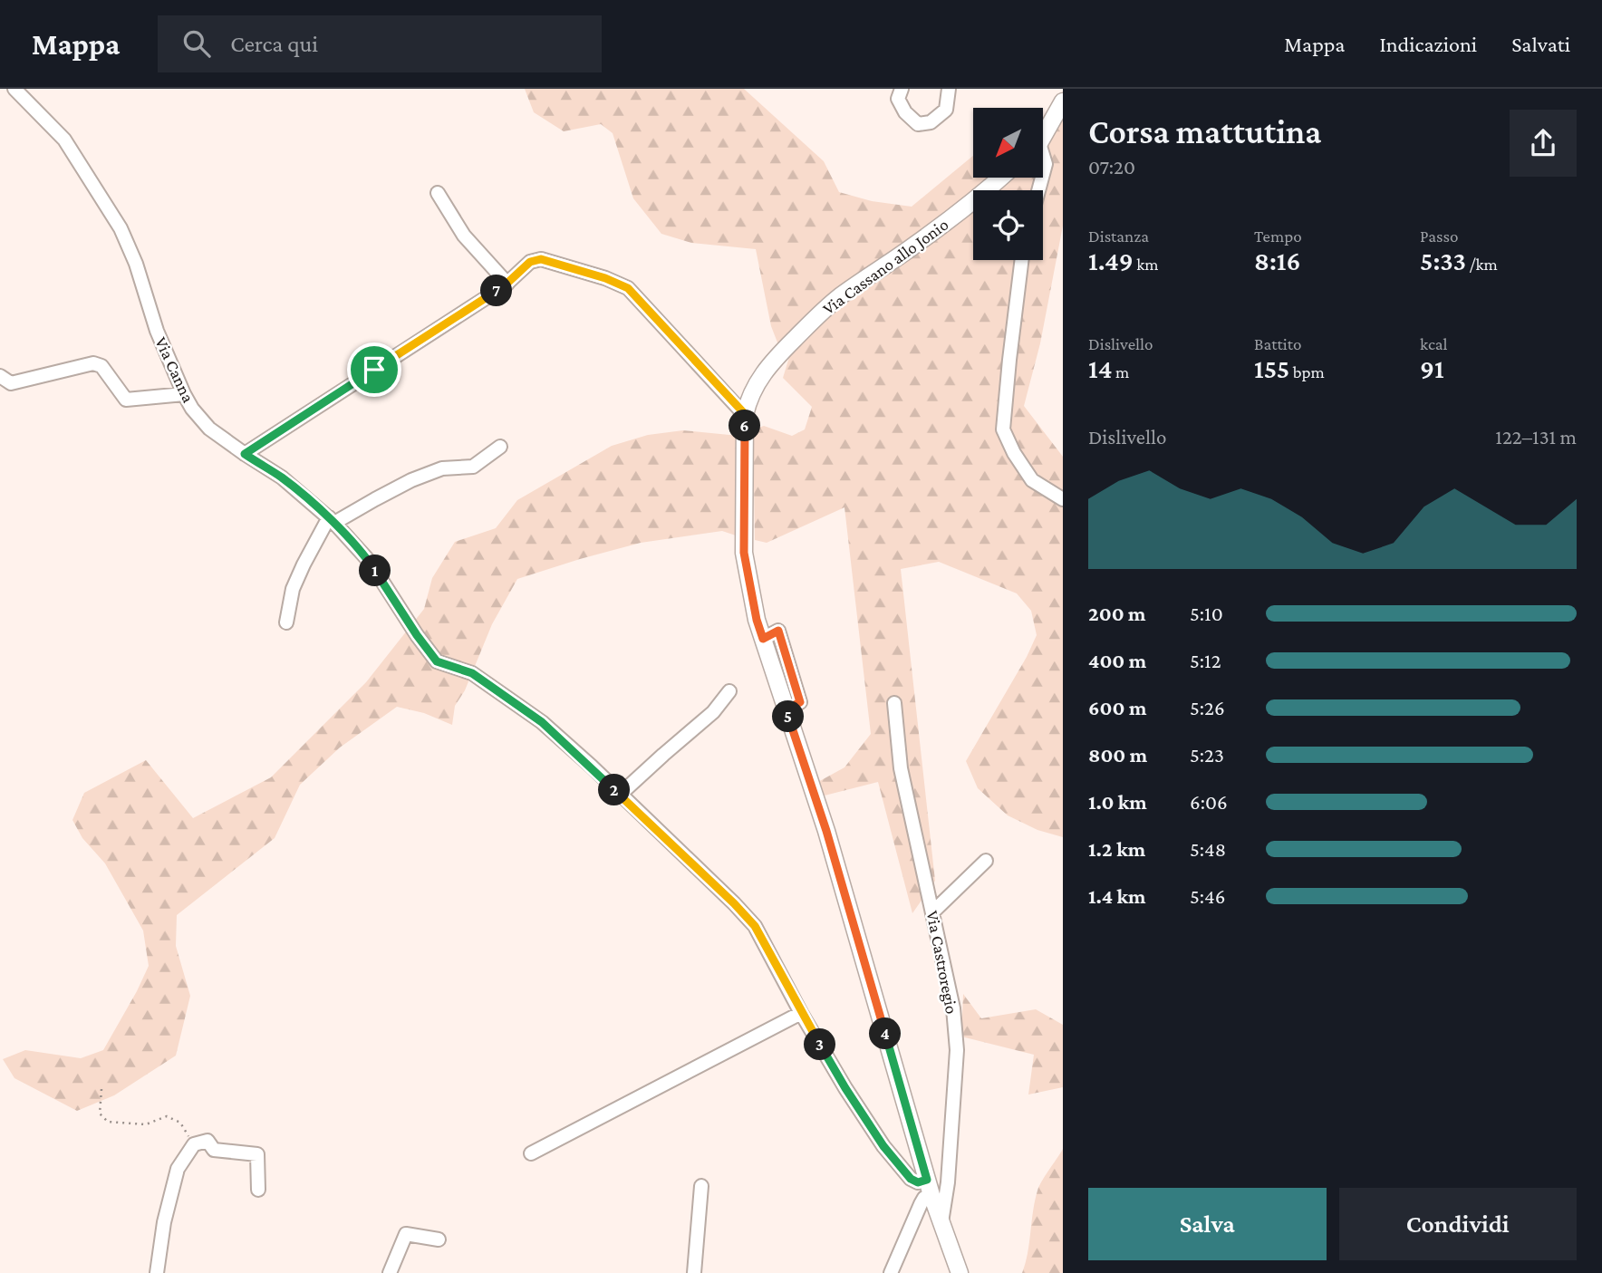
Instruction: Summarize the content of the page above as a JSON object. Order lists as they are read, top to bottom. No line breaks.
{"streets":{"main road":["Via Cassano allo Jonio"],"street":["Via Canna","Via Castroregio"]},"crossings":[["Via Cassano allo Jonio","Via Canna"],["Via Cassano allo Jonio","Via Castroregio"]],"north":"bottom left","page":{"header":"Mappa","search":"Cerca qui","nav":["Mappa","Indicazioni","Salvati"],"heading":["Corsa mattutina","07:20"],"stats":[["Distanza","1.49 km"],["Tempo","8:16"],["Passo","5:33 /km"],["Dislivello","14 m"],["Battito","155 bpm"],["kcal","91"]],"pins":["7","6","1","5","2","4","3"],"chart":["Dislivello","122–131 m"],"list":[{"name":"200 m","note":"5:10"},{"name":"400 m","note":"5:12"},{"name":"600 m","note":"5:26"},{"name":"800 m","note":"5:23"},{"name":"1.0 km","note":"6:06"},{"name":"1.2 km","note":"5:48"},{"name":"1.4 km","note":"5:46"}],"buttons":["Salva","Condividi"]}}
